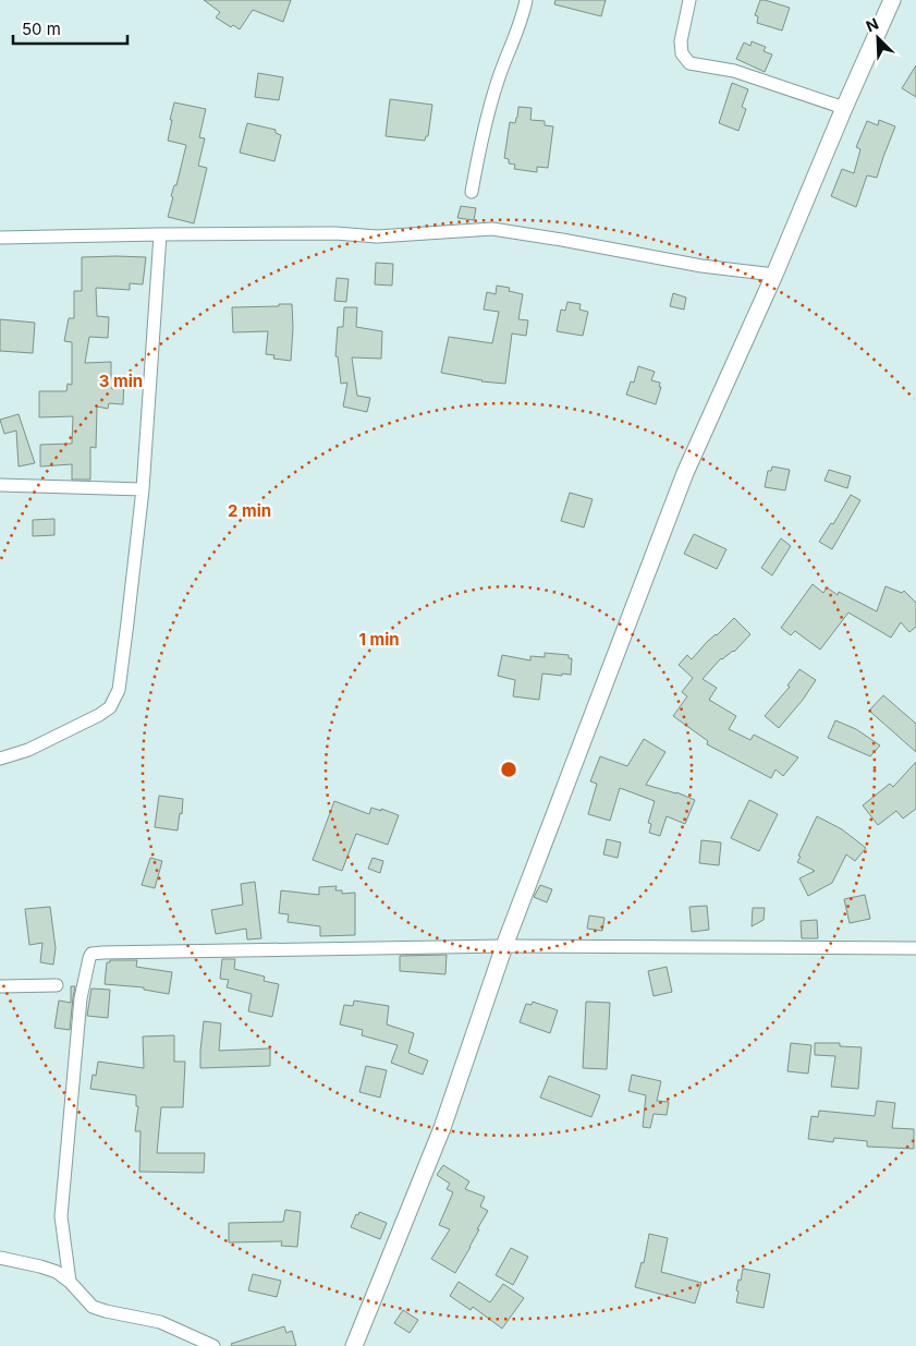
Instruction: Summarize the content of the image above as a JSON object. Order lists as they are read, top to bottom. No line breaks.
{"scale_bar":"50 m","north":"top left","rings":["3 min","2 min","1 min"]}
